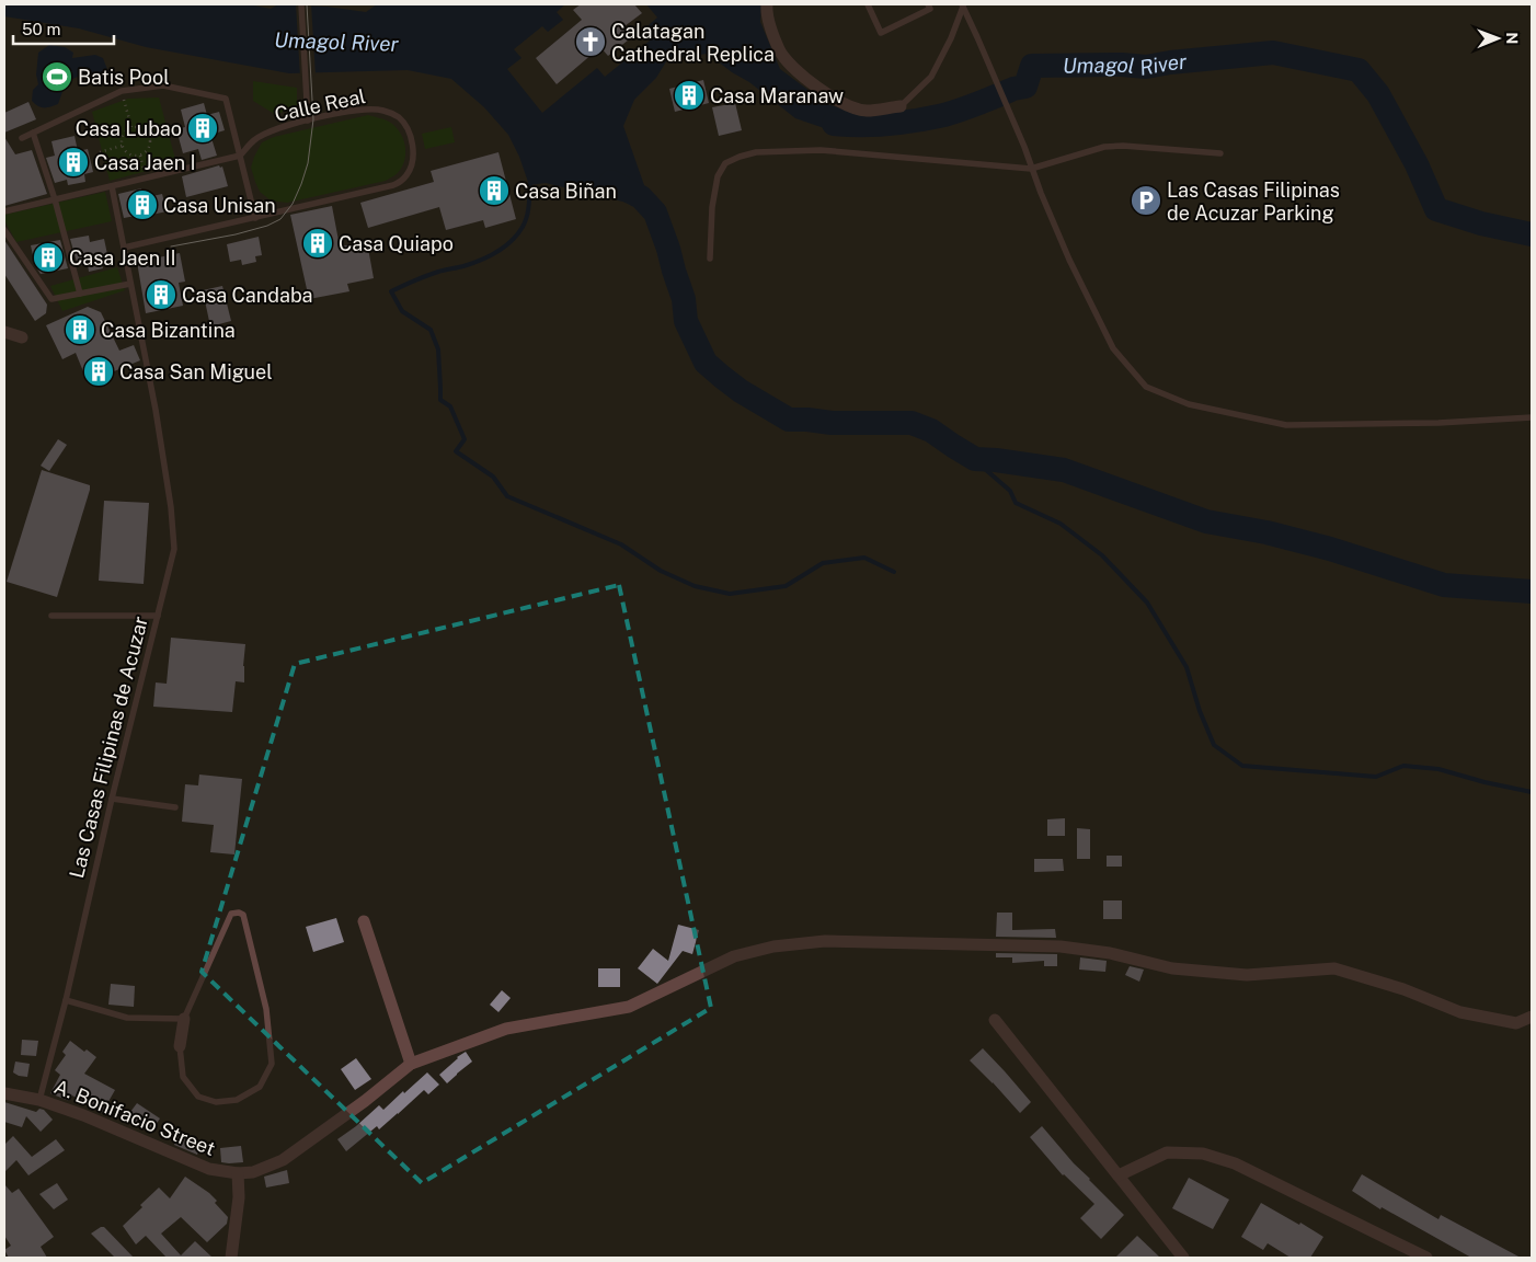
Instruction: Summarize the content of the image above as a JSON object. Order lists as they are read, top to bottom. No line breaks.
{"streets":{"street":["A. Bonifacio Street"],"lane":["Calle Real","Las Casas Filipinas de Acuzar"]},"crossings":[["Las Casas Filipinas de Acuzar","A. Bonifacio Street"]],"water":["Umagol River"],"places":{"church":["Calatagan Cathedral Replica"],"sports":["Batis Pool"],"building":["Casa Maranaw","Casa Lubao","Casa Jaen I","Casa Biñan","Casa Unisan","Casa Quiapo","Casa Jaen II","Casa Candaba","Casa Bizantina","Casa San Miguel"],"parking":["Las Casas Filipinas de Acuzar Parking"]},"scale_bar":"50 m","north":"right"}
